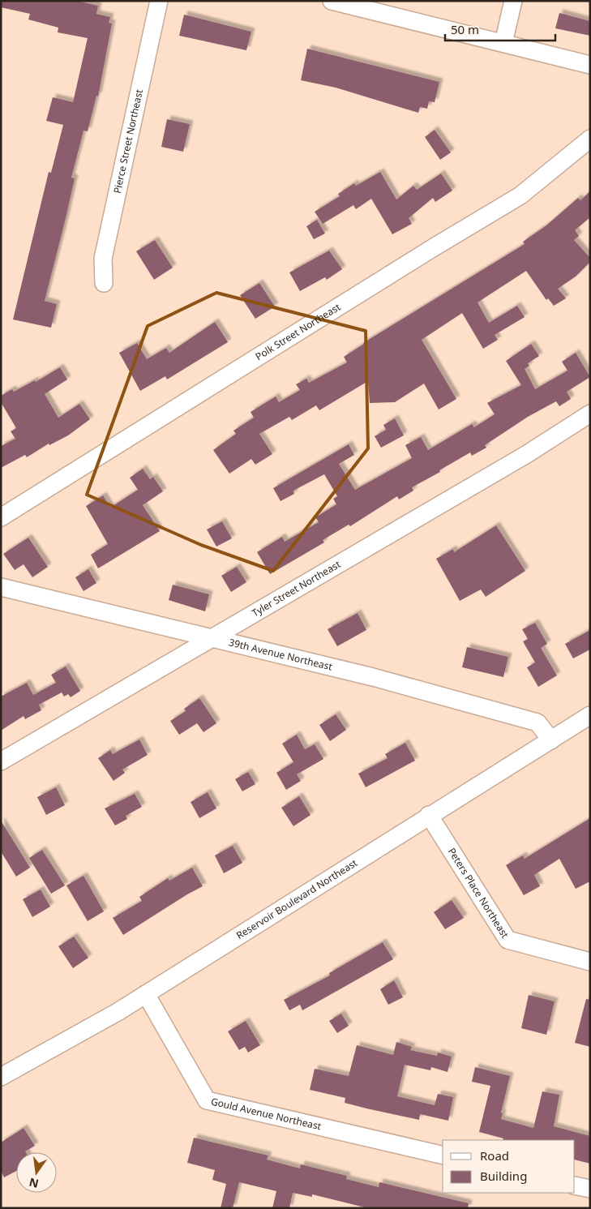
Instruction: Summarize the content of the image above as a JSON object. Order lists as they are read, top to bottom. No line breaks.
{"streets":{"street":["Pierce Street Northeast","Polk Street Northeast","Tyler Street Northeast","39th Avenue Northeast","Peters Place Northeast","Reservoir Boulevard Northeast","Gould Avenue Northeast"]},"crossings":[["Tyler Street Northeast","39th Avenue Northeast"],["39th Avenue Northeast","Reservoir Boulevard Northeast"],["Peters Place Northeast","Reservoir Boulevard Northeast"],["Reservoir Boulevard Northeast","Gould Avenue Northeast"]],"legend":["Road","Building"],"scale_bar":"50 m","north":"bottom"}
